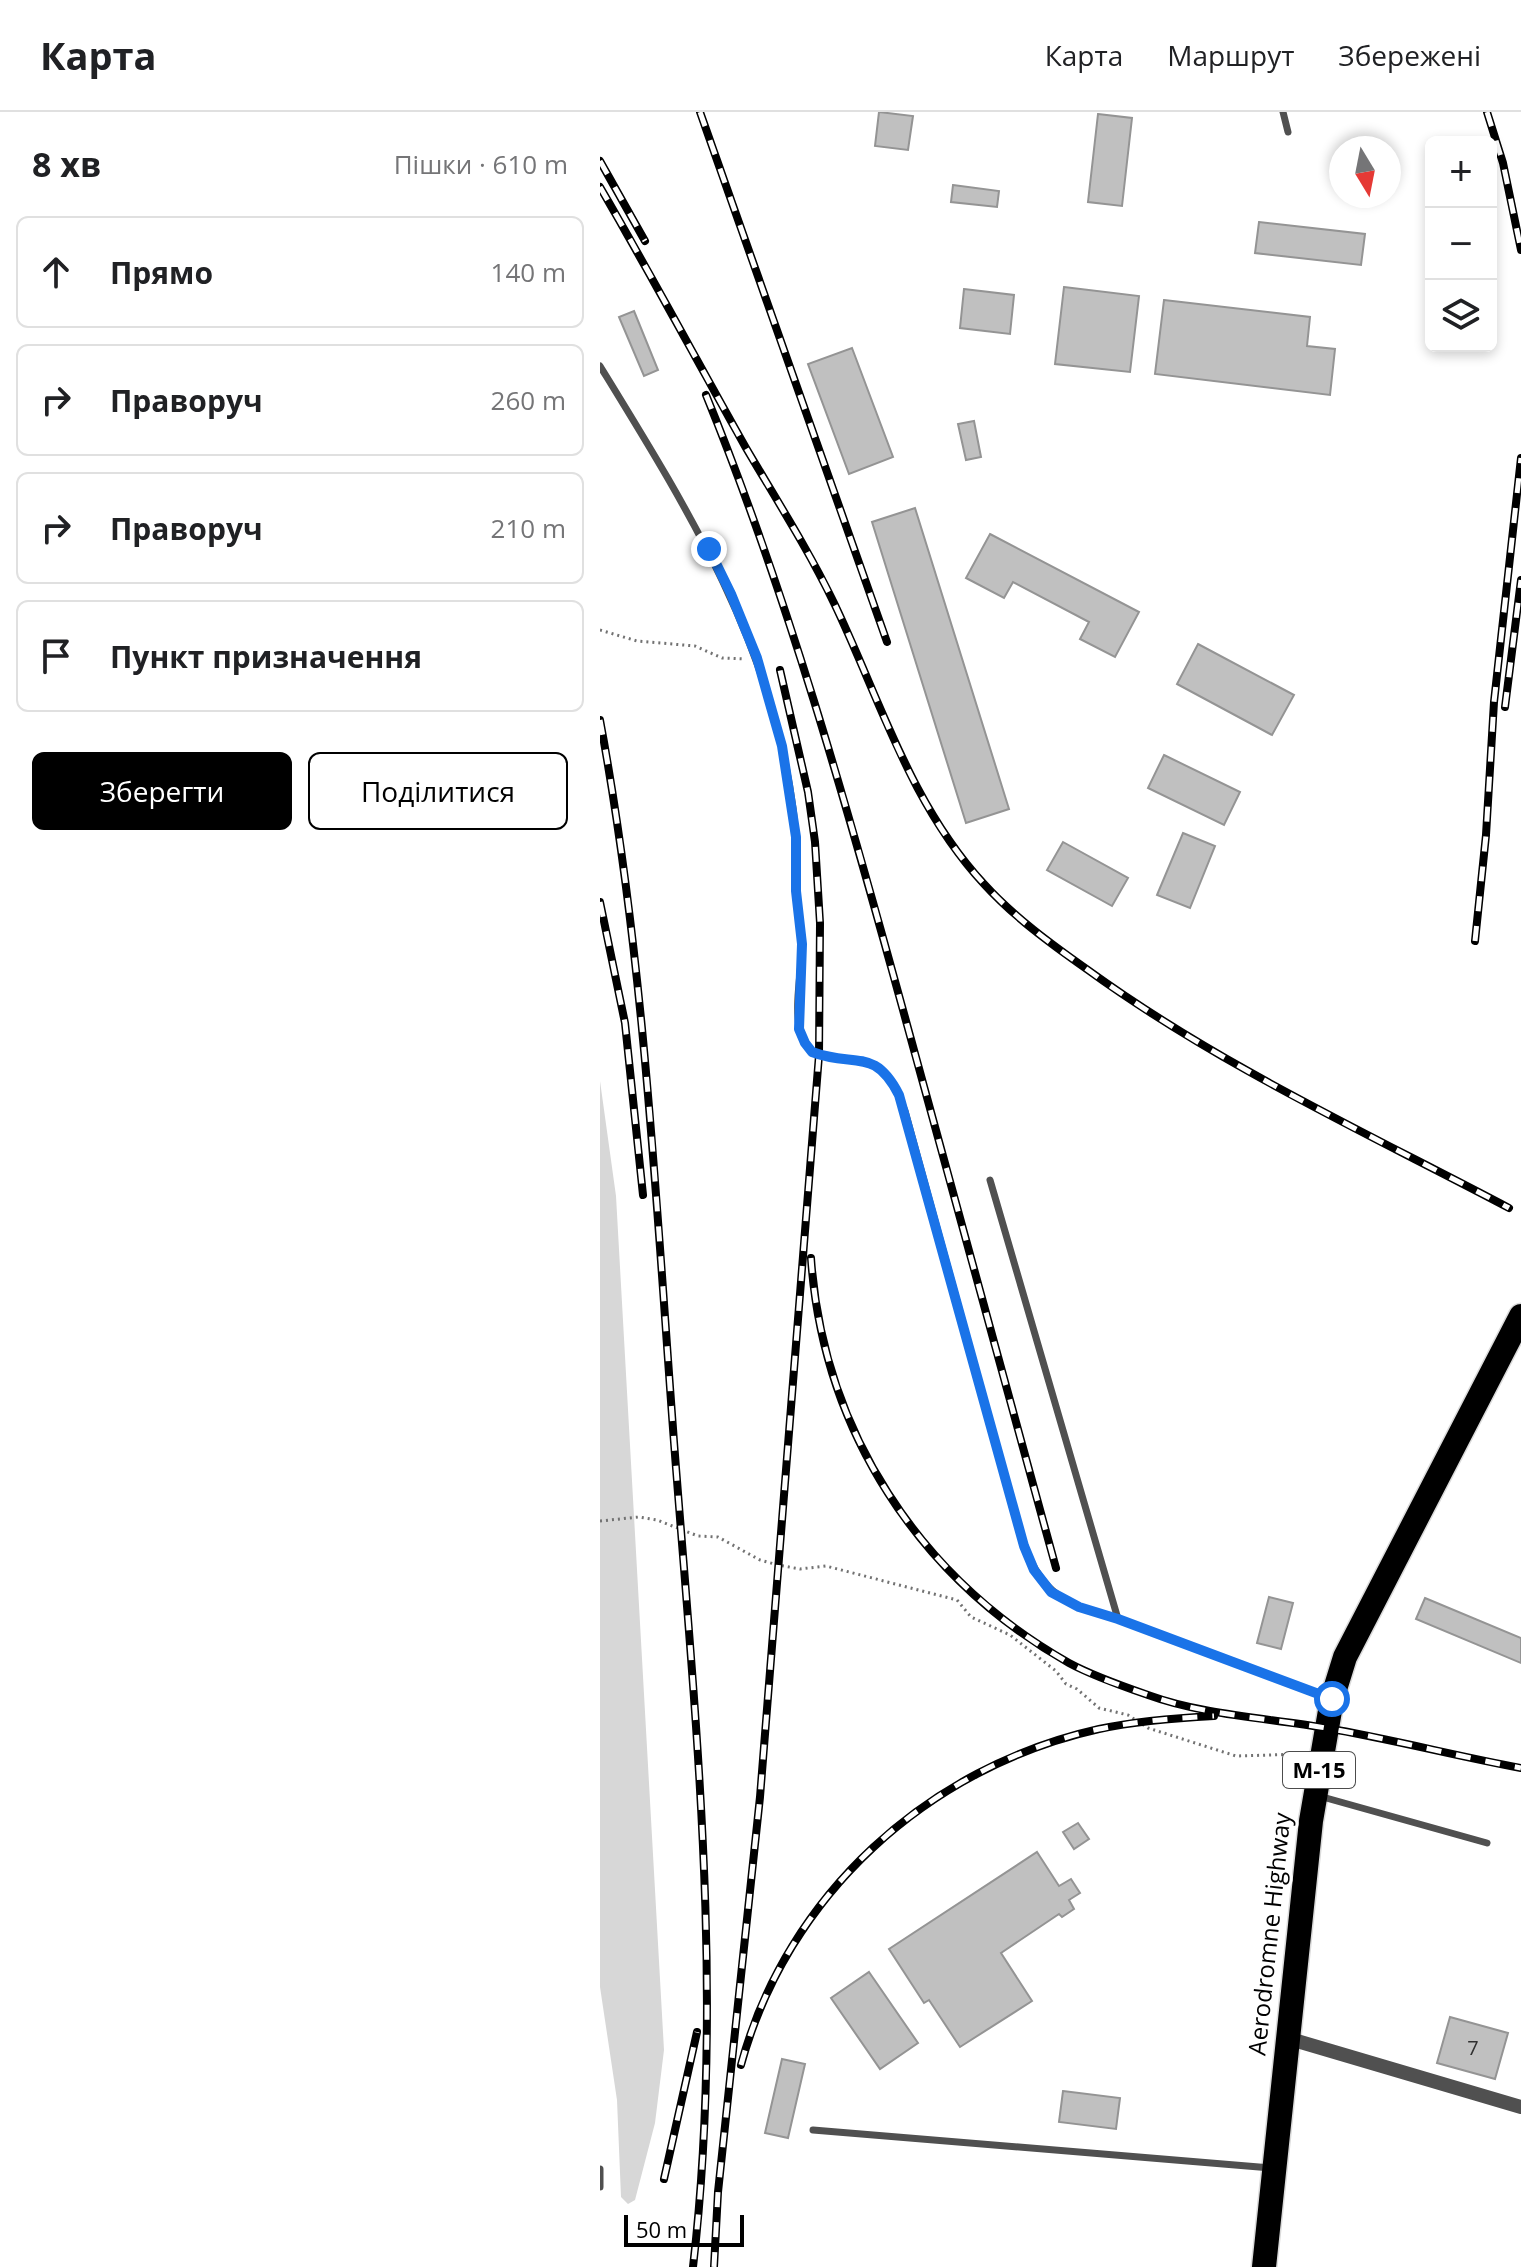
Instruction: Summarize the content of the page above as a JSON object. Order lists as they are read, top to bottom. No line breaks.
{"streets":{"highway":["М-15","Aerodromne Highway"]},"house_numbers":["7"],"scale_bar":"50 m","north":"bottom","page":{"header":"Карта","nav":["Карта","Маршрут","Збережені"],"heading":["8 хв","Пішки · 610 m"],"map_buttons":["+","−"],"list":[["Прямо","140 m"],["Праворуч","260 m"],["Праворуч","210 m"],"Пункт призначення"],"buttons":["Зберегти","Поділитися"],"scale":"50 m"}}
